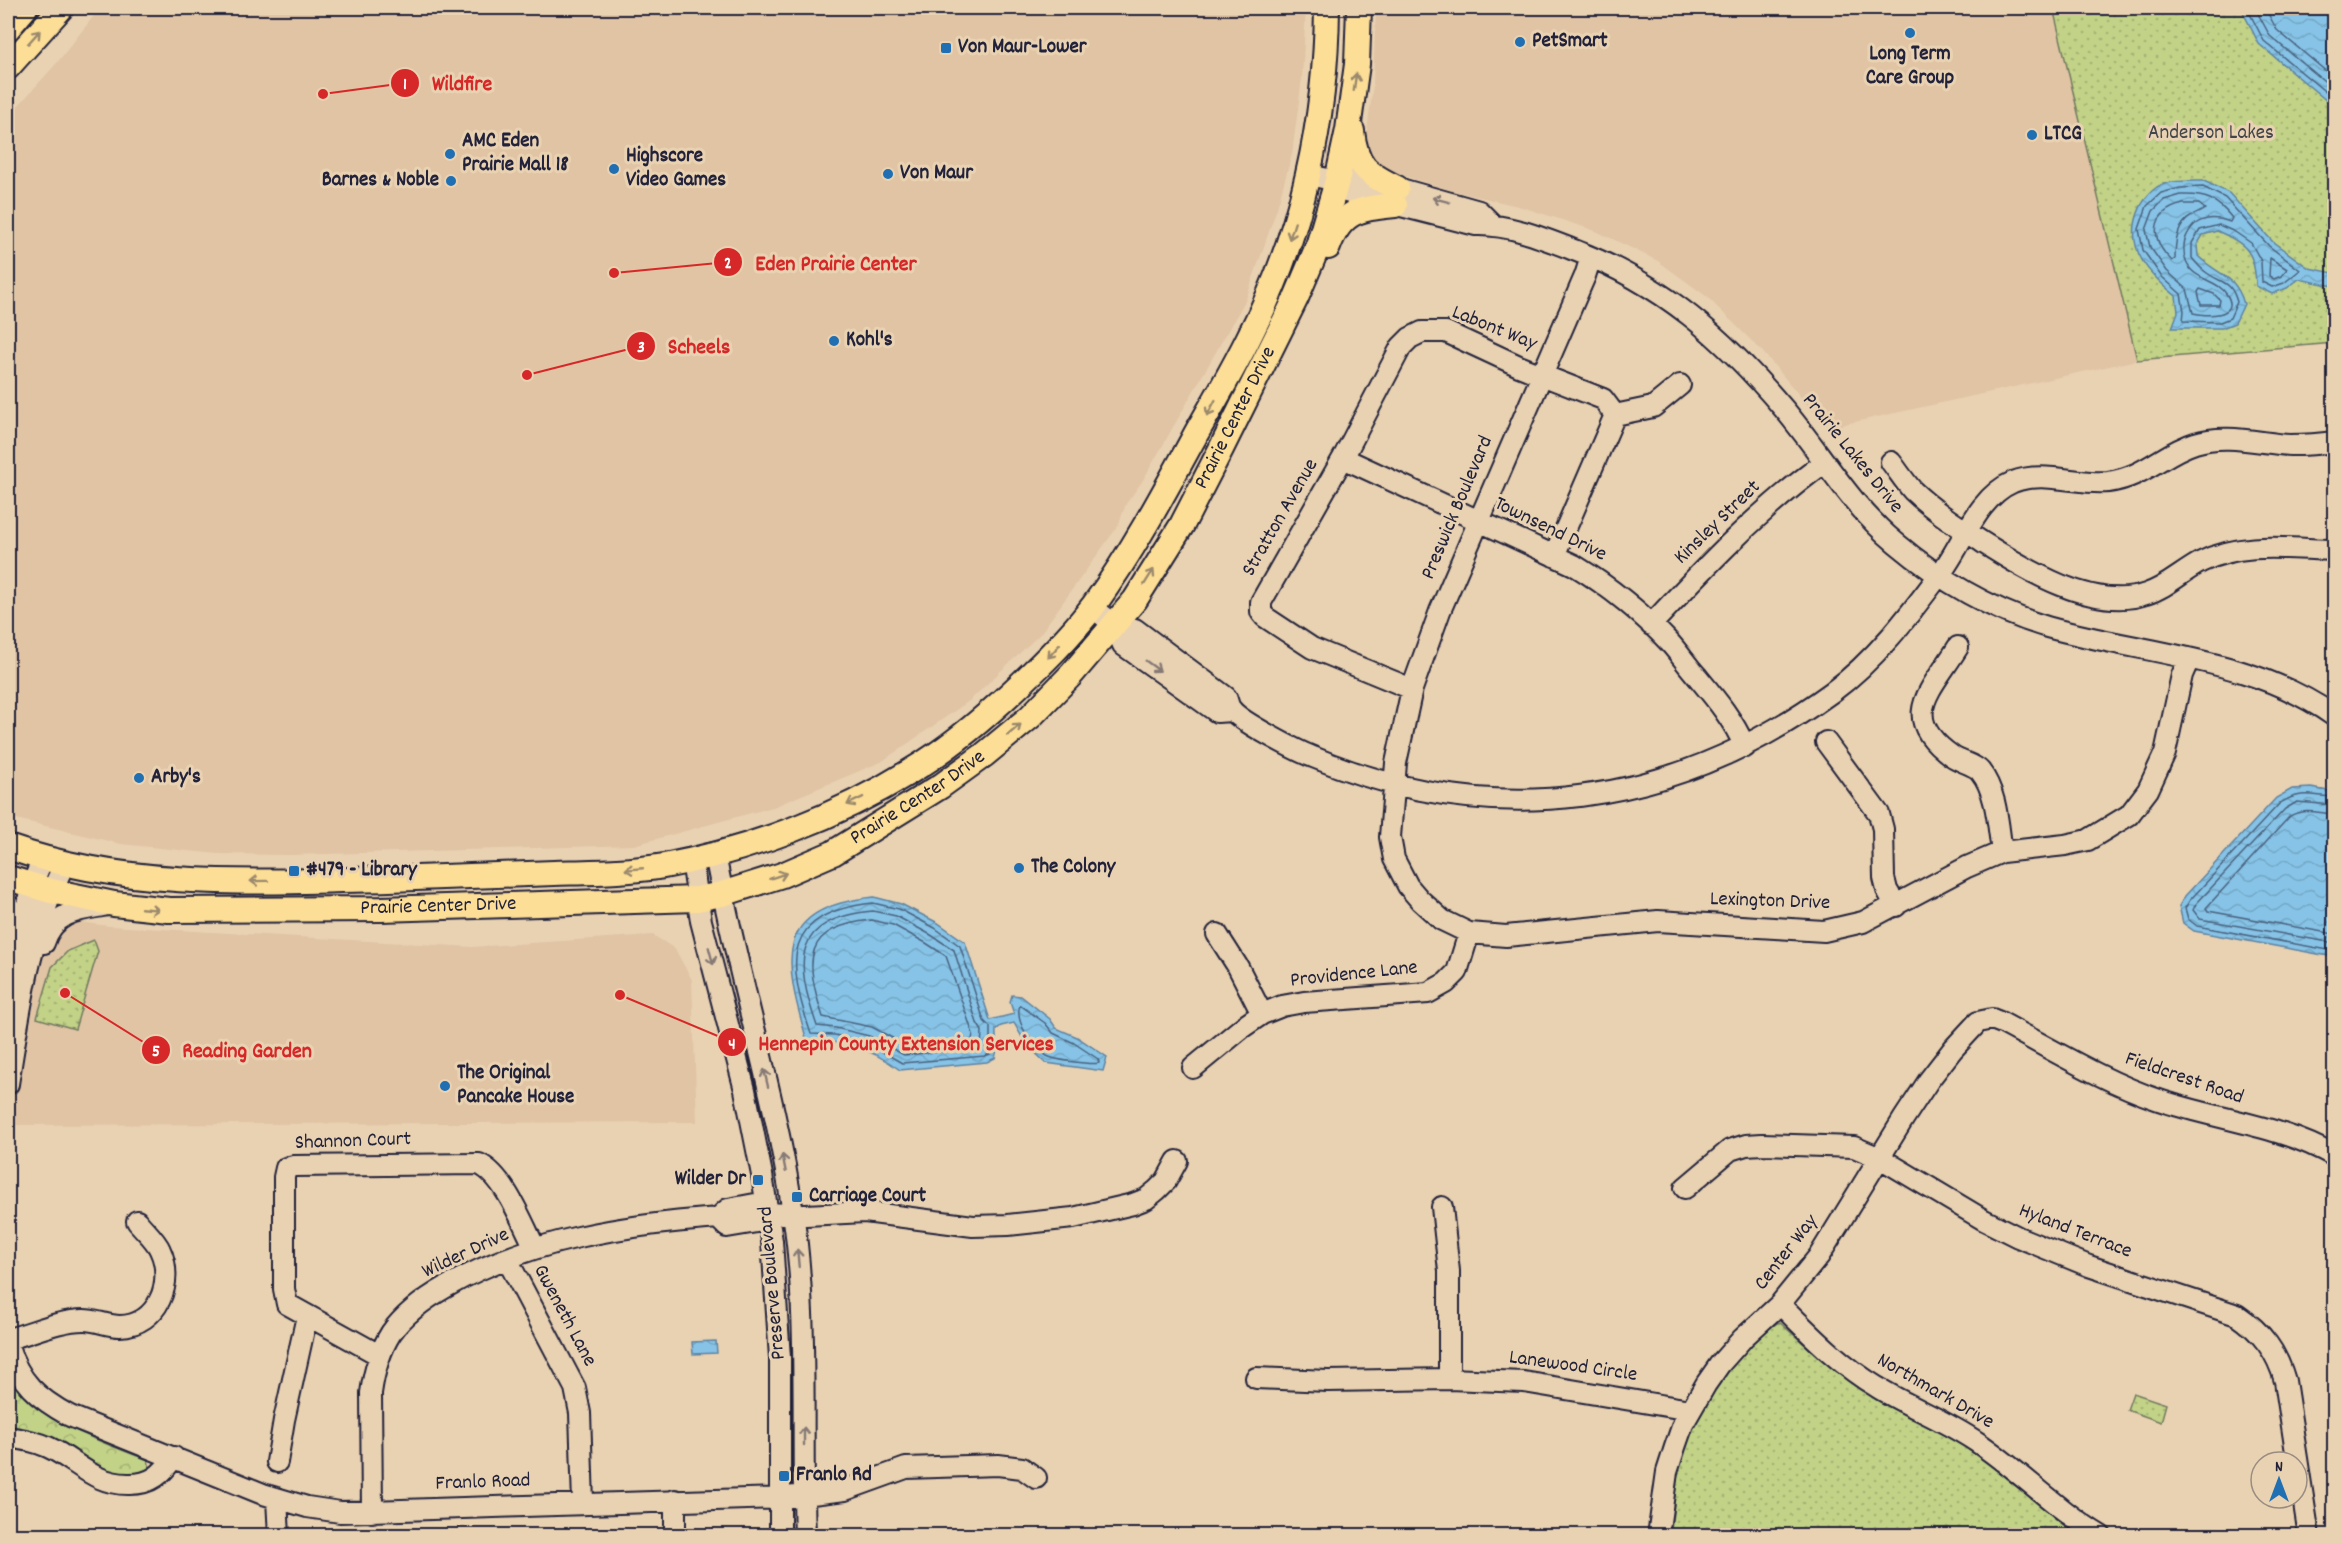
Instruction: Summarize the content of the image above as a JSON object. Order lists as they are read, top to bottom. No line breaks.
{"streets":{"main road":["Prairie Center Drive"],"street":["Labont Way","Prairie Lakes Drive","Preswick Boulevard","Stratton Avenue","Kinsley Street","Townsend Drive","Lexington Drive","Providence Lane","Fieldcrest Road","Shannon Court","Hyland Terrace","Center Way","Wilder Drive","Preserve Boulevard","Gweneth Lane","Lanewood Circle","Northmark Drive","Franlo Road"]},"crossings":[["Labont Way","Preswick Boulevard"],["Labont Way","Stratton Avenue"],["Labont Way","Townsend Drive"],["Prairie Center Drive","Prairie Lakes Drive"],["Prairie Center Drive","Preserve Boulevard"],["Prairie Lakes Drive","Preswick Boulevard"],["Prairie Lakes Drive","Kinsley Street"],["Prairie Lakes Drive","Lexington Drive"],["Preswick Boulevard","Stratton Avenue"],["Preswick Boulevard","Townsend Drive"],["Preswick Boulevard","Lexington Drive"],["Stratton Avenue","Townsend Drive"],["Kinsley Street","Townsend Drive"],["Lexington Drive","Providence Lane"],["Fieldcrest Road","Center Way"],["Shannon Court","Wilder Drive"],["Hyland Terrace","Center Way"],["Center Way","Lanewood Circle"],["Center Way","Northmark Drive"],["Wilder Drive","Preserve Boulevard"],["Wilder Drive","Gweneth Lane"],["Wilder Drive","Franlo Road"],["Preserve Boulevard","Franlo Road"],["Gweneth Lane","Franlo Road"]],"parks":["Anderson Lakes"],"places":{"other":["Long Term Care Group","PetSmart","Wildfire","LTCG","AMC Eden Prairie Mall 18","Highscore Video Games","Von Maur","Barnes & Noble","Eden Prairie Center","Kohl's","Scheels","Arby's","The Colony","Reading Garden","Hennepin County Extension Services","The Original Pancake House"],"transit":["Von Maur-Lower","#479 - Library","Wilder Dr","Carriage Court","Franlo Rd"]},"north":"top"}
